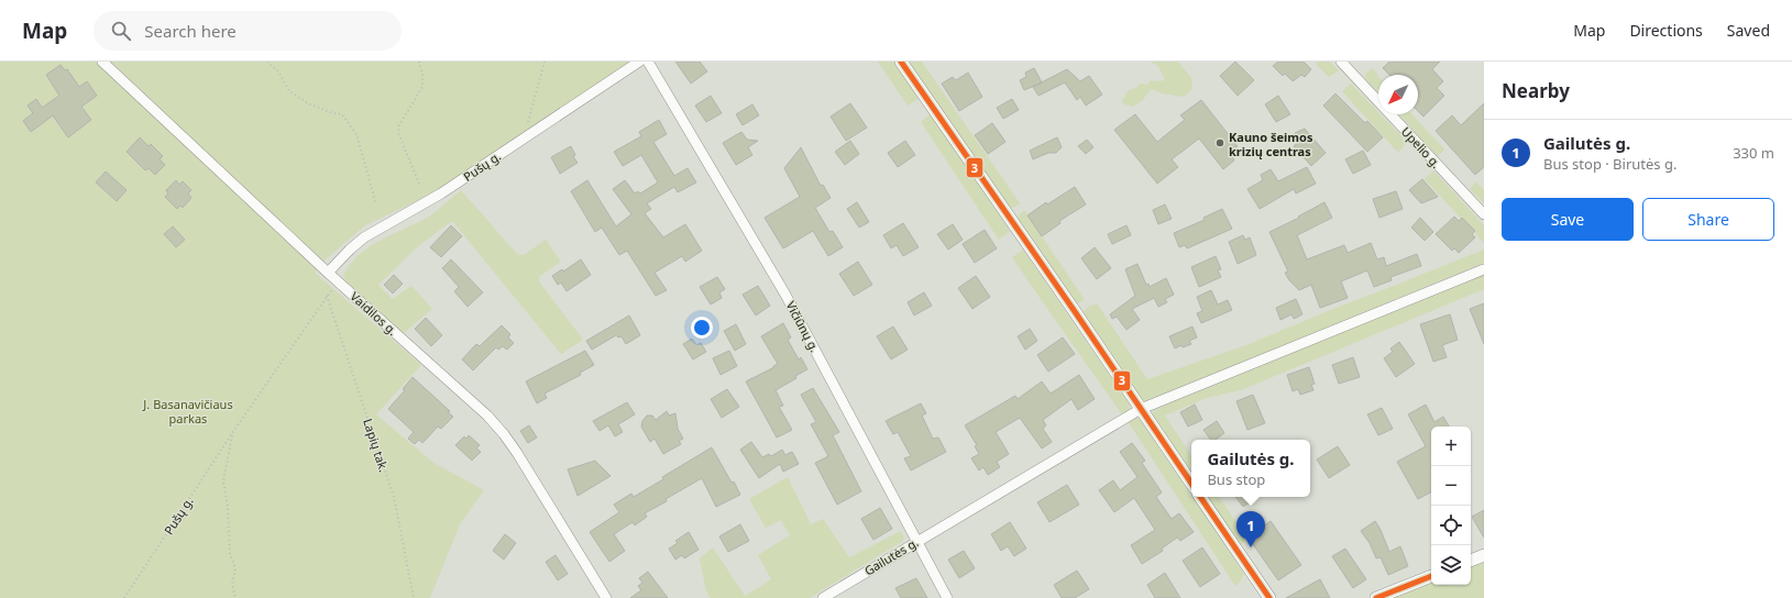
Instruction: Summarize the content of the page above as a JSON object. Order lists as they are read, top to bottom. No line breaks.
{"streets":{"street":["Upelio g.","Pušų g.","Vaidilos g.","Vičiūnų g.","Gailutės g."],"path":["Lapių tak."]},"crossings":[["Pušų g.","Vaidilos g."],["Vičiūnų g.","Gailutės g."]],"parks":["J. Basanavičiaus parkas"],"places":["Kauno šeimos krizių centras"],"lines":["transit line 3"],"north":"bottom left","page":{"header":"Map","search":"Search here","nav":["Map","Directions","Saved"],"heading":"Nearby","list":[{"mark":"1","name":"Gailutės g.","note":"Bus stop · Birutės g.","value":"330 m"}],"buttons":["Save","Share"],"map_buttons":["+","−"],"popup":["Gailutės g.","Bus stop"],"pins":"1"}}
